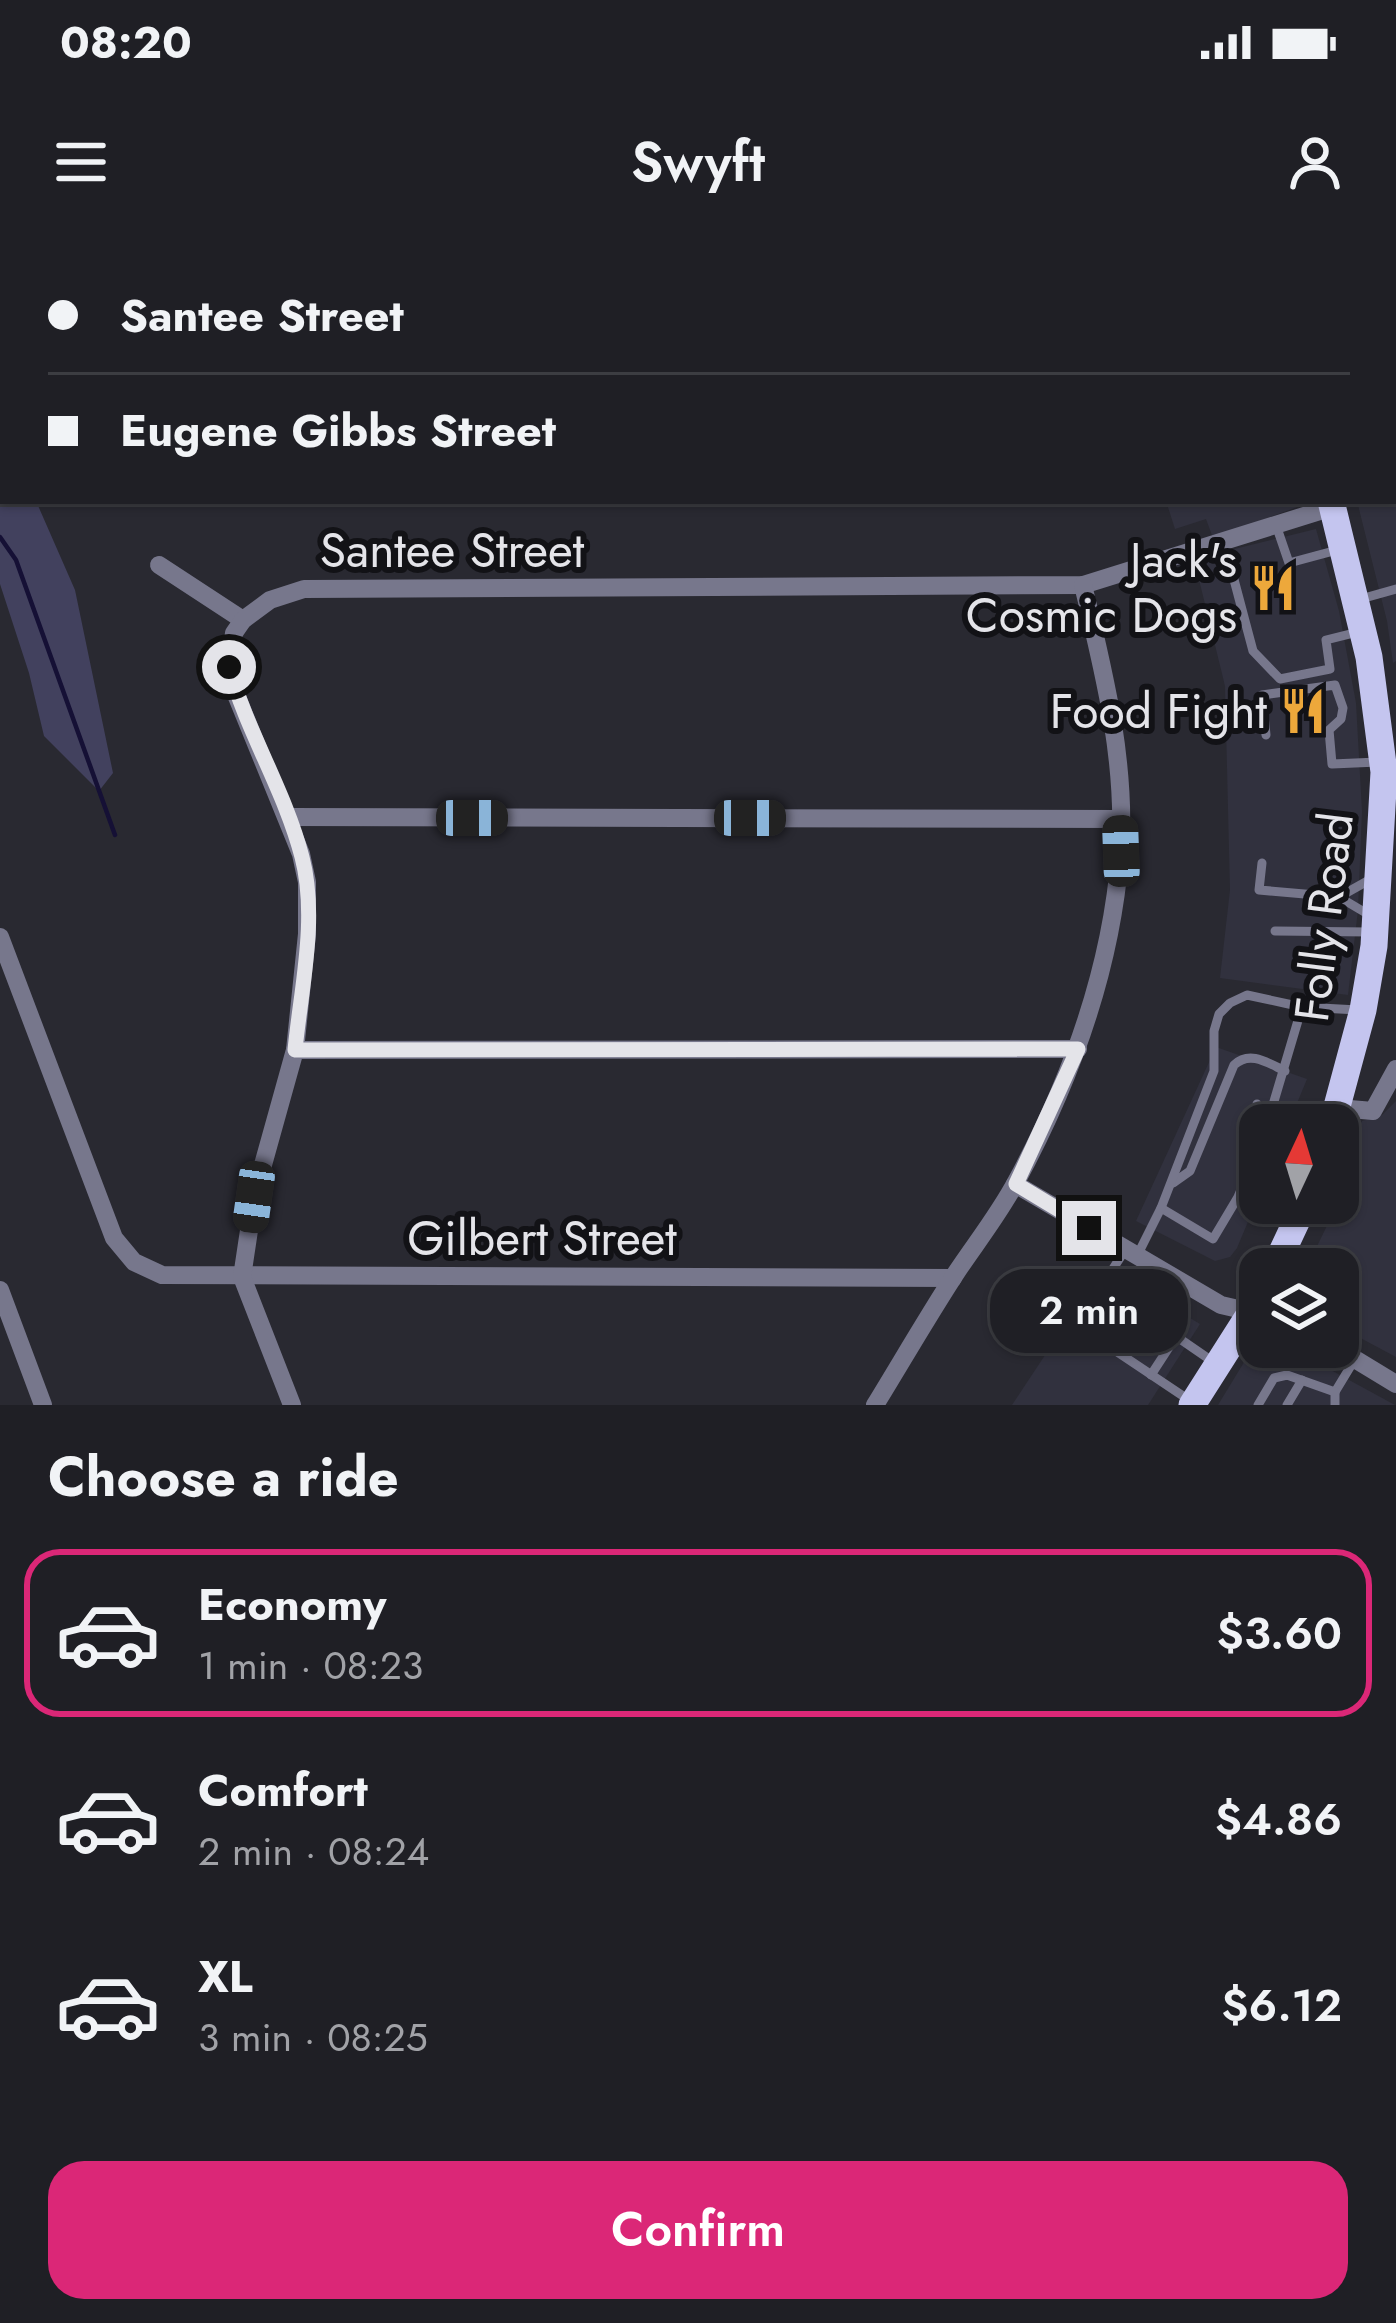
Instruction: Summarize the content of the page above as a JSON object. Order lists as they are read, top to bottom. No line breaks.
{"streets":{"main road":["Folly Road"],"street":["Santee Street","Gilbert Street"]},"places":{"restaurant":["Jack's Cosmic Dogs","Food Fight"]},"north":"top","page":{"status":"08:20","header":"Swyft","banner":["Santee Street","Eugene Gibbs Street"],"bubble":"2 min","heading":"Choose a ride","list":[{"name":"Economy","note":"1 min · 08:23","value":"$3.60"},{"name":"Comfort","note":"2 min · 08:24","value":"$4.86"},{"name":"XL","note":"3 min · 08:25","value":"$6.12"}],"buttons":"Confirm"}}
